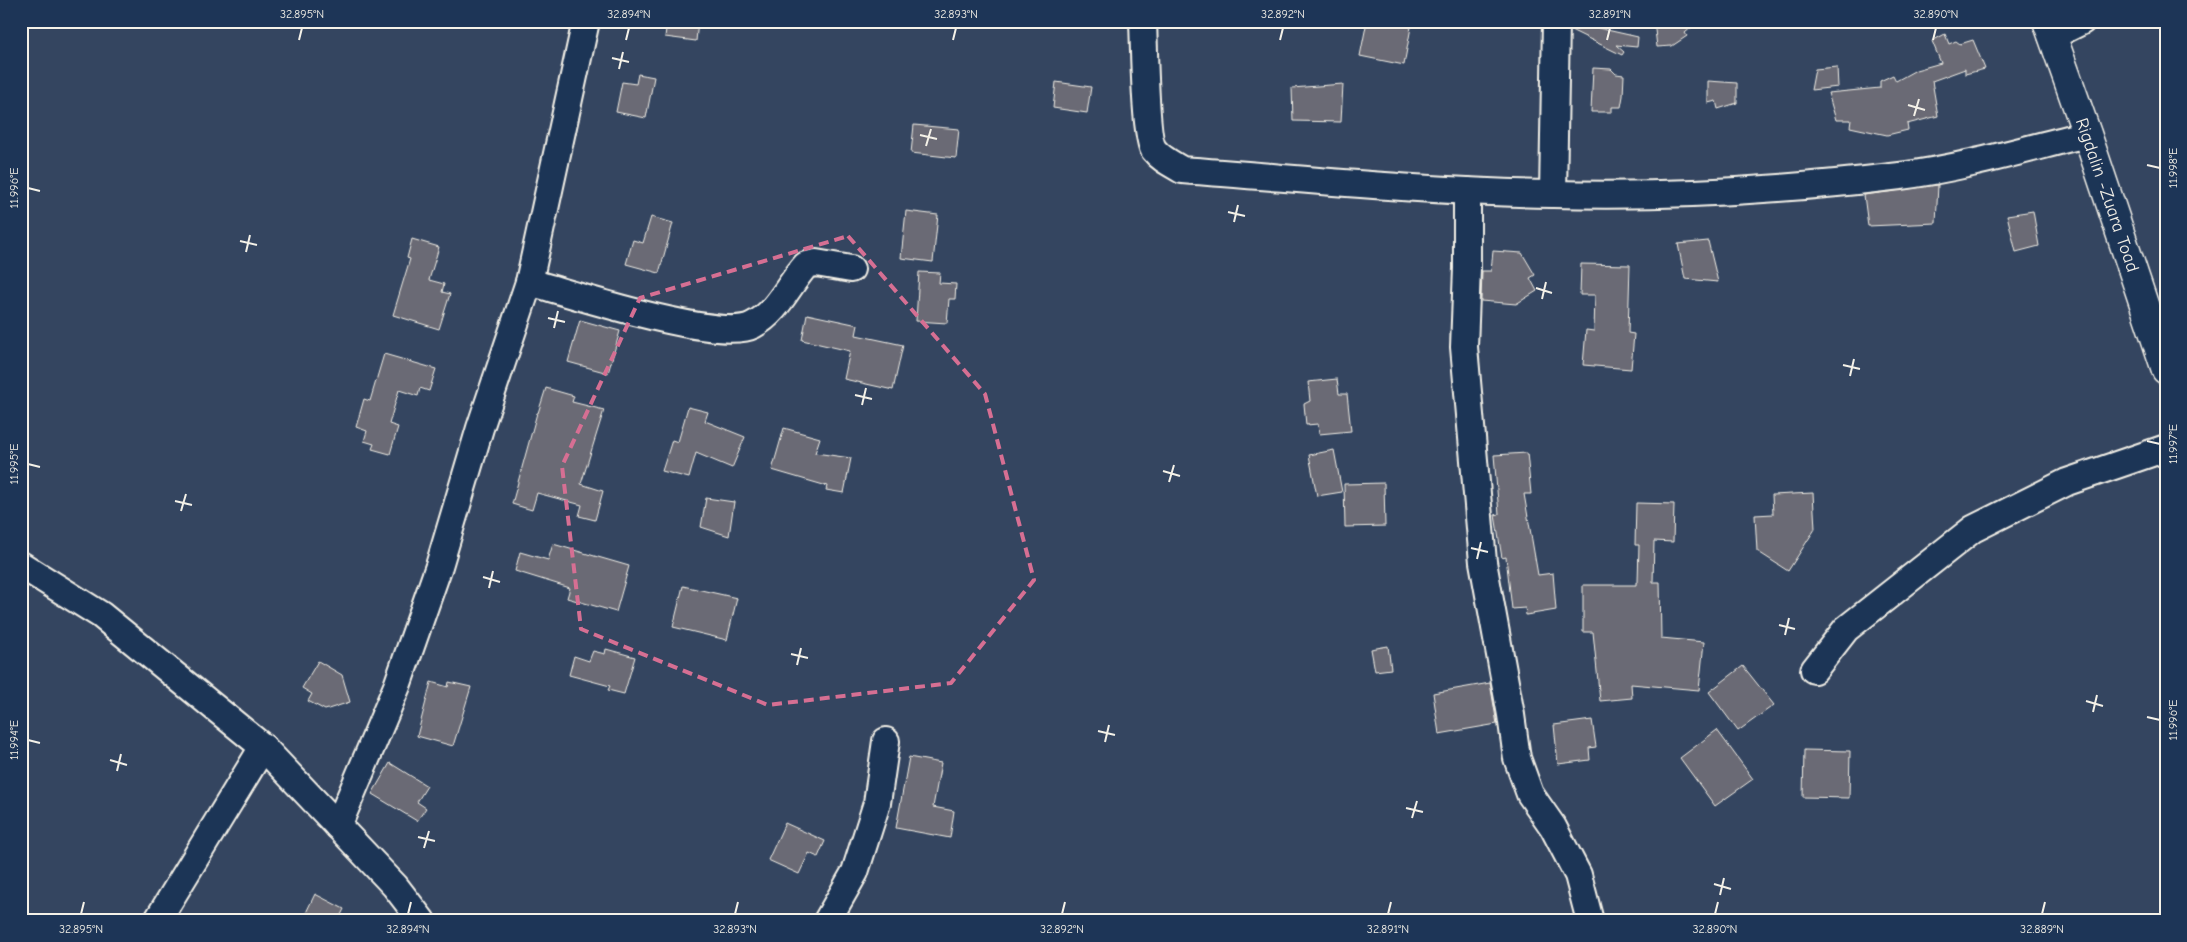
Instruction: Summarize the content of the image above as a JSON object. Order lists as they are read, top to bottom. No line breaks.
{"streets":{"main road":["Rigdalin -Zuara Toad"]},"coordinates":["32.895°N","32.894°N","32.893°N","32.892°N","32.891°N","32.890°N","11.998°E","11.996°E","11.997°E","11.995°E","11.994°E","32.889°N"]}
